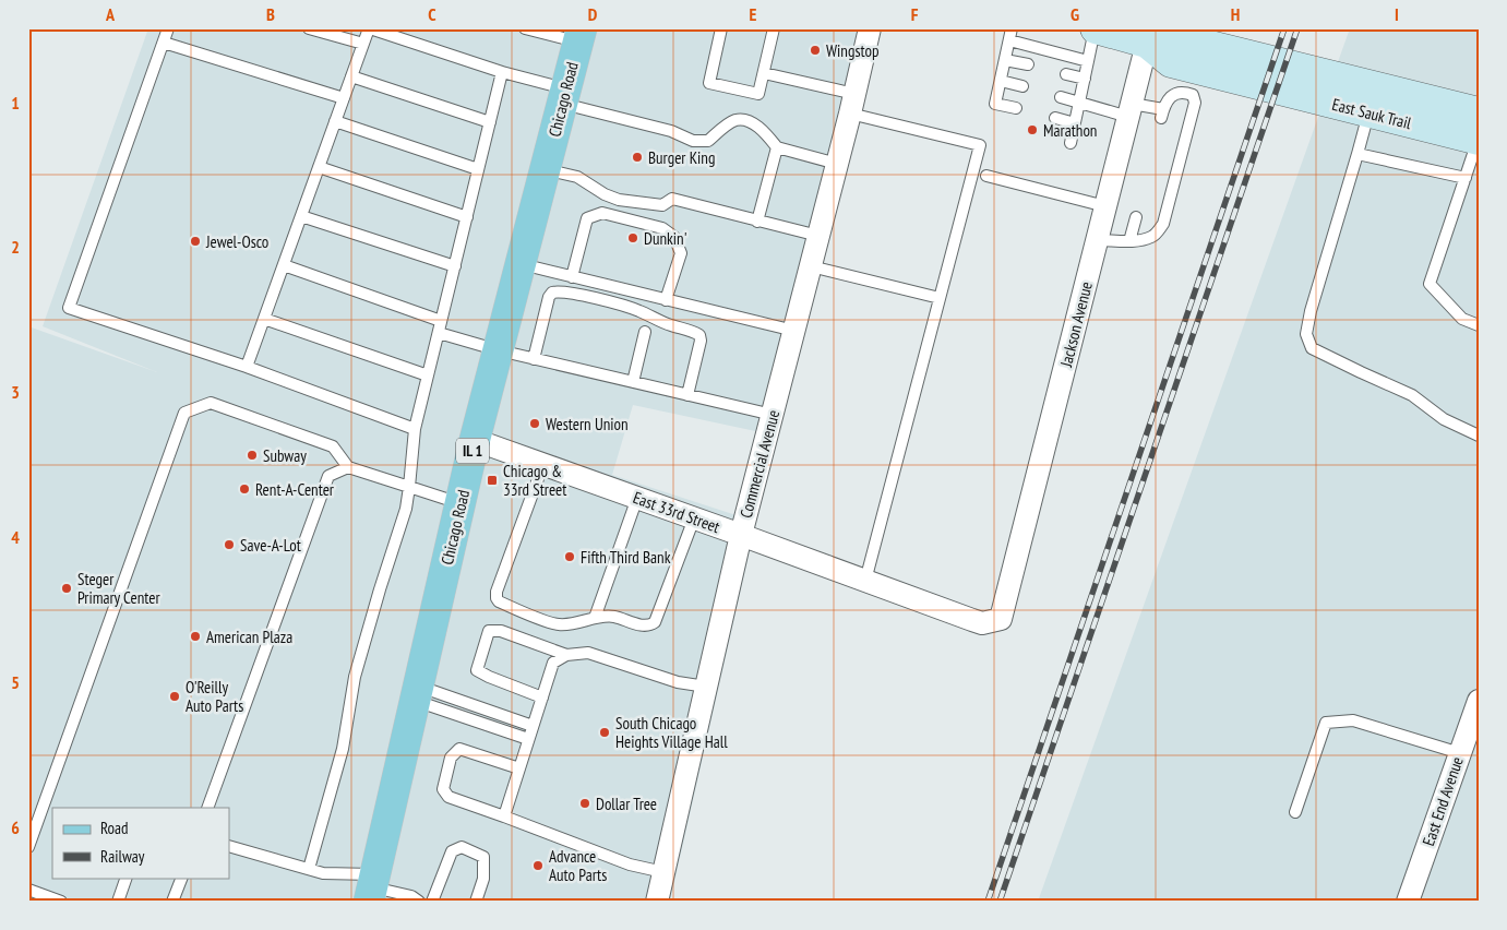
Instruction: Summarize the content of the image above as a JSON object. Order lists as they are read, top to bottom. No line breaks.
{"streets":{"main road":["Chicago Road","East Sauk Trail","IL 1"],"street":["Jackson Avenue","Commercial Avenue","East 33rd Street","East End Avenue"]},"crossings":[["Chicago Road","East 33rd Street"],["Jackson Avenue","East 33rd Street"],["Commercial Avenue","East 33rd Street"]],"places":{"other":["Wingstop","Marathon","Burger King","Dunkin'","Jewel-Osco","Western Union","Subway","Rent-A-Center","Save-A-Lot","Fifth Third Bank","Steger Primary Center","American Plaza","O'Reilly Auto Parts","South Chicago Heights Village Hall","Dollar Tree","Advance Auto Parts"],"transit":["Chicago & 33rd Street"]},"legend":["Road","Railway"],"grid":{"columns":["A","B","C","D","E","F","G","H","I"],"rows":["1","2","3","4","5","6"]}}
